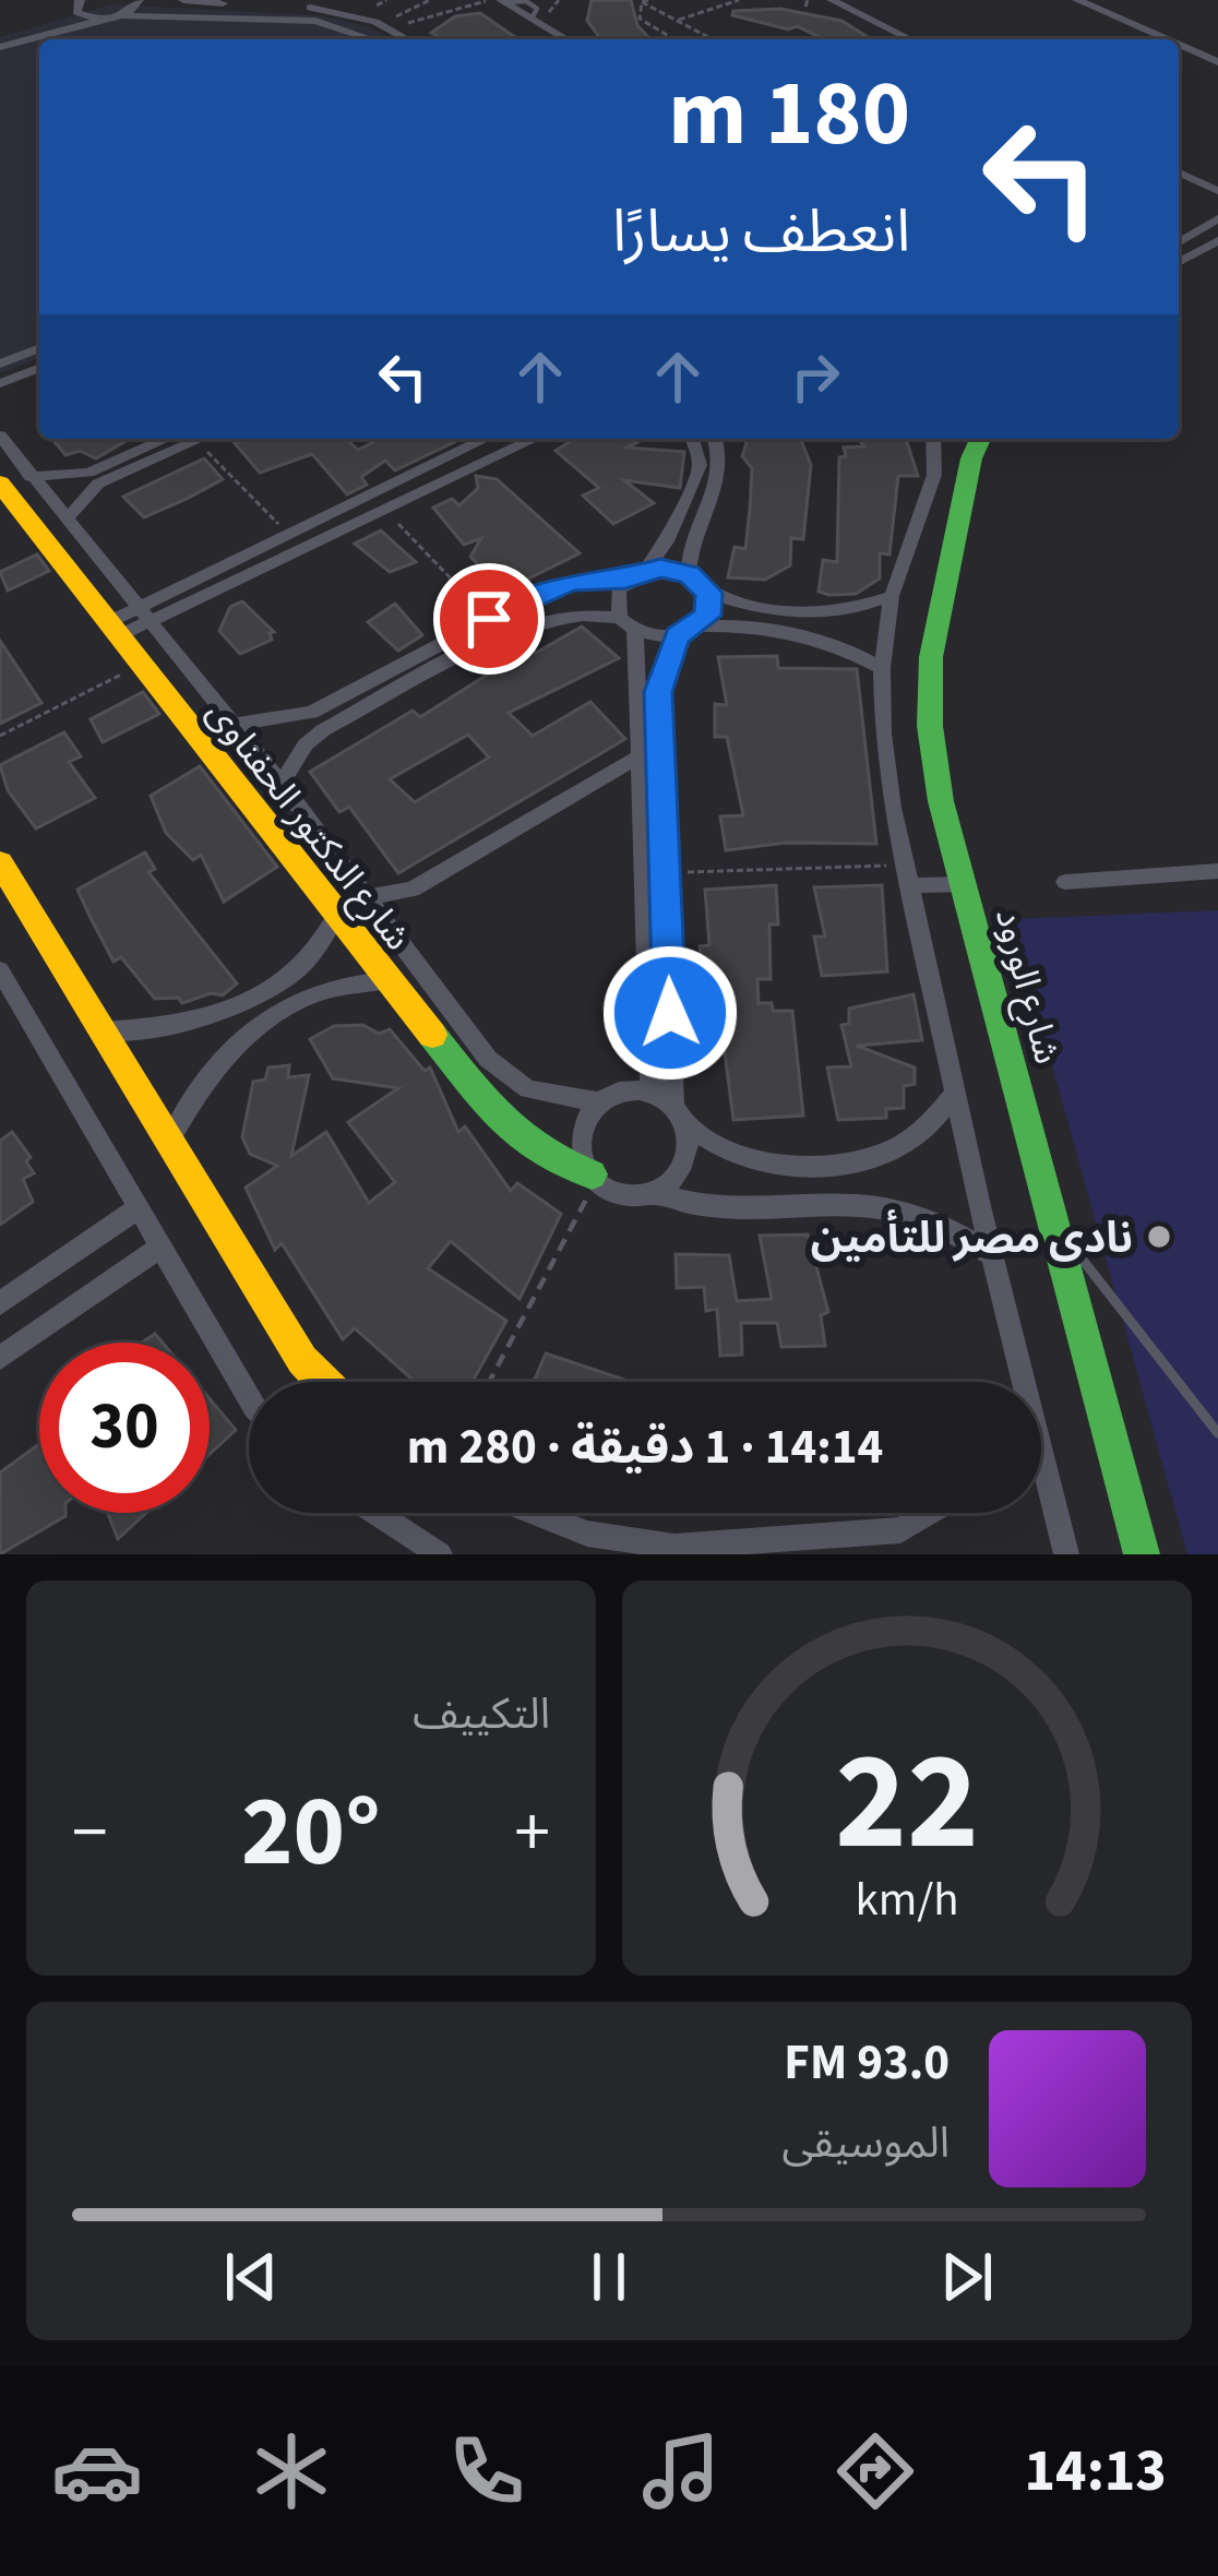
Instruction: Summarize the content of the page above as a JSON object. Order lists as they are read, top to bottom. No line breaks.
{"streets":{"street":["شارع الدكتور الحفناوى","شارع الورود"]},"places":["نادى مصر للتأمين"],"page":{"turn":["180 m","انعطف يسارًا"],"limit":"30","trip":"14:14 · 1 دقيقة · 280 m","tile":"التكييف","heat":["−","20°","+"],"song":["93.0 FM","الموسيقى"],"tabs":"14:13","gauge":["22","km/h"]}}
